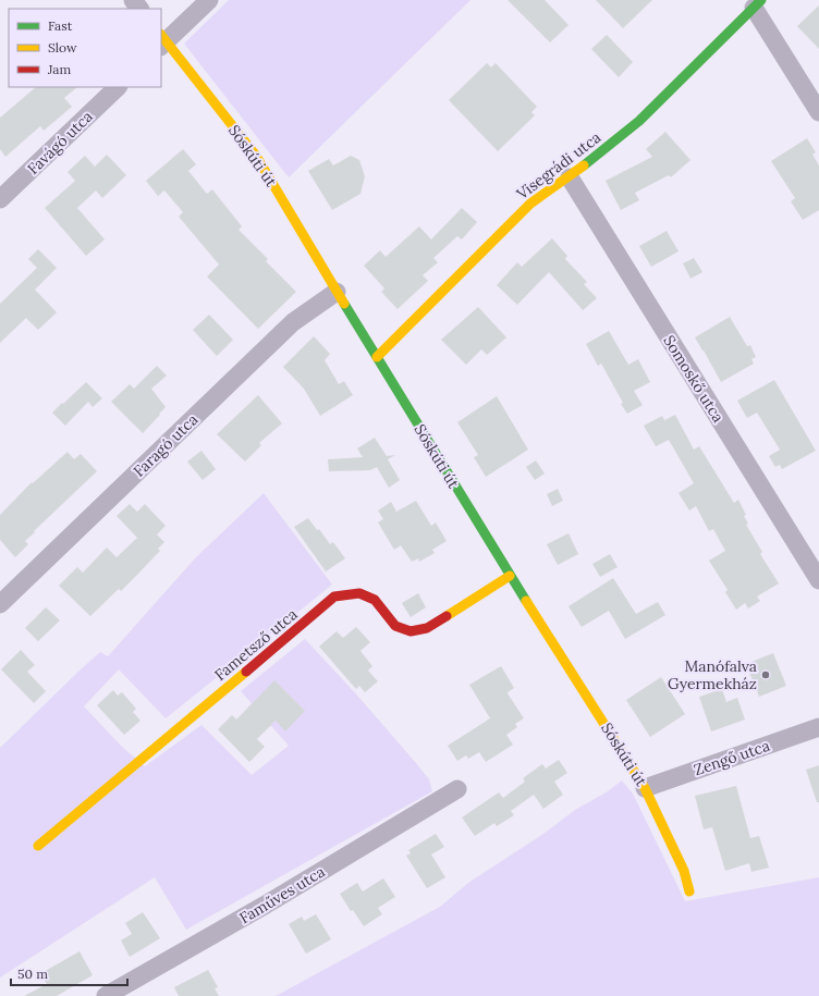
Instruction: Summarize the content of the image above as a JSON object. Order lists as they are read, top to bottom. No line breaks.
{"streets":{"street":["Favágó utca","Sóskúti út","Visegrádi utca","Somoskő utca","Faragó utca","Fametsző utca","Zengő utca","Faműves utca"]},"crossings":[["Sóskúti út","Visegrádi utca"],["Sóskúti út","Faragó utca"],["Sóskúti út","Fametsző utca"],["Sóskúti út","Zengő utca"],["Visegrádi utca","Somoskő utca"]],"places":["Manófalva Gyermekház"],"legend":["Fast","Slow","Jam"],"scale_bar":"50 m"}
